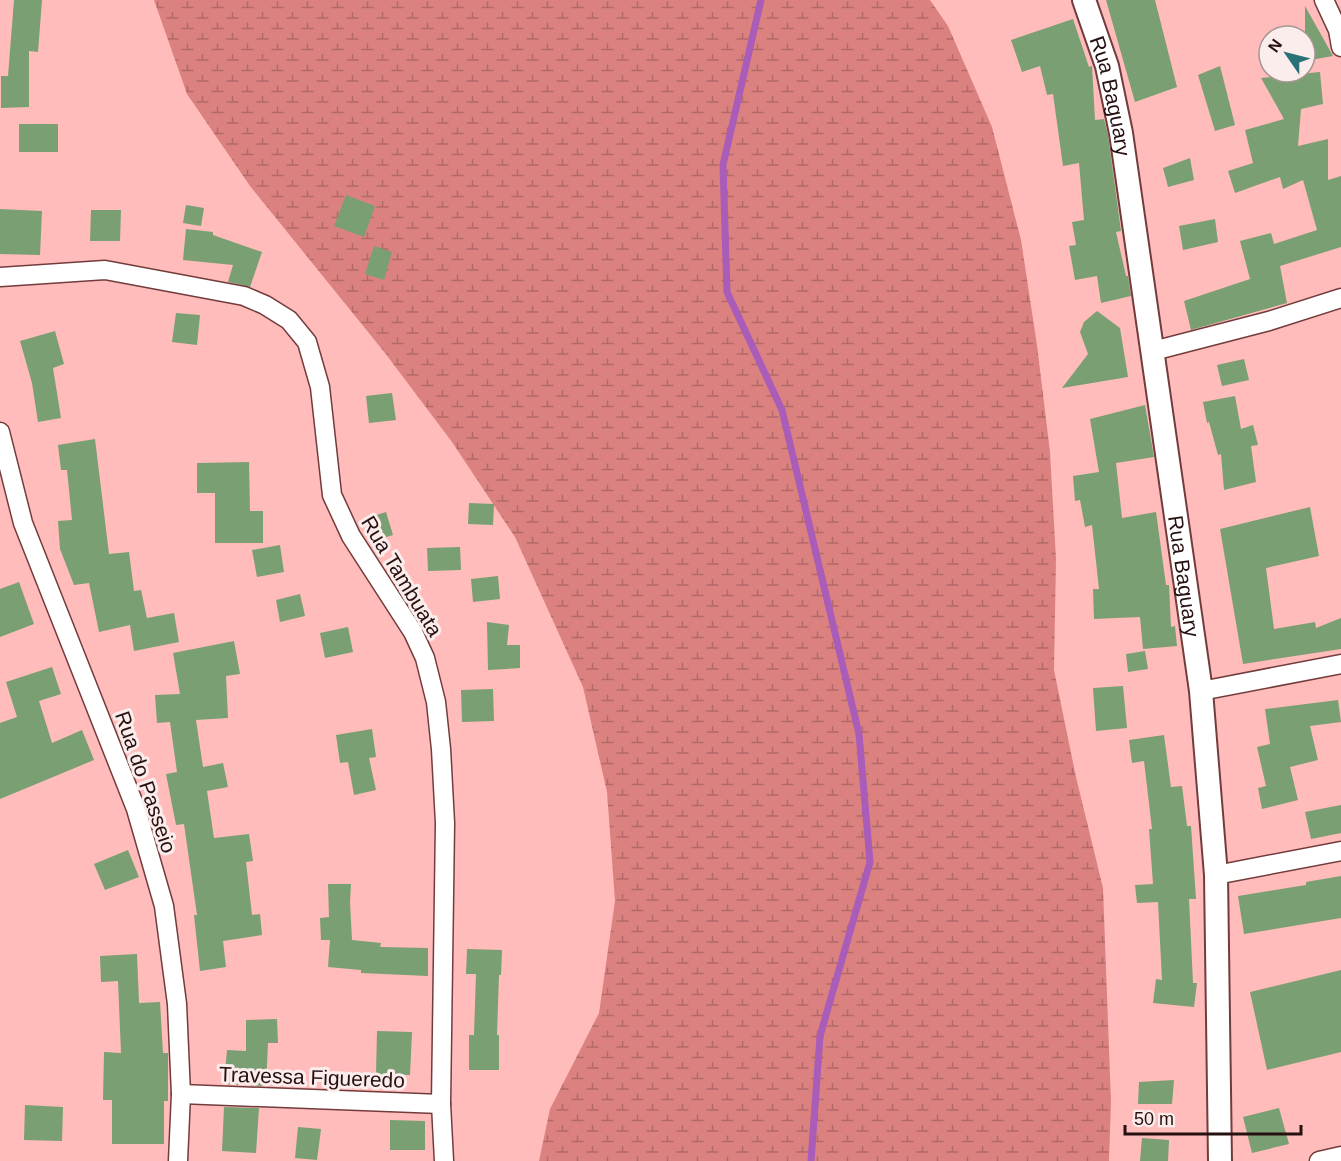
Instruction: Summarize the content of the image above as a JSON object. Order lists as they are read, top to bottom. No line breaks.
{"streets":{"street":["Rua Baguary","Rua Tambuata","Rua do Passeio","Travessa Figueredo"]},"crossings":[["Rua Tambuata","Travessa Figueredo"],["Rua do Passeio","Travessa Figueredo"]],"scale_bar":"50 m","north":"top left"}
